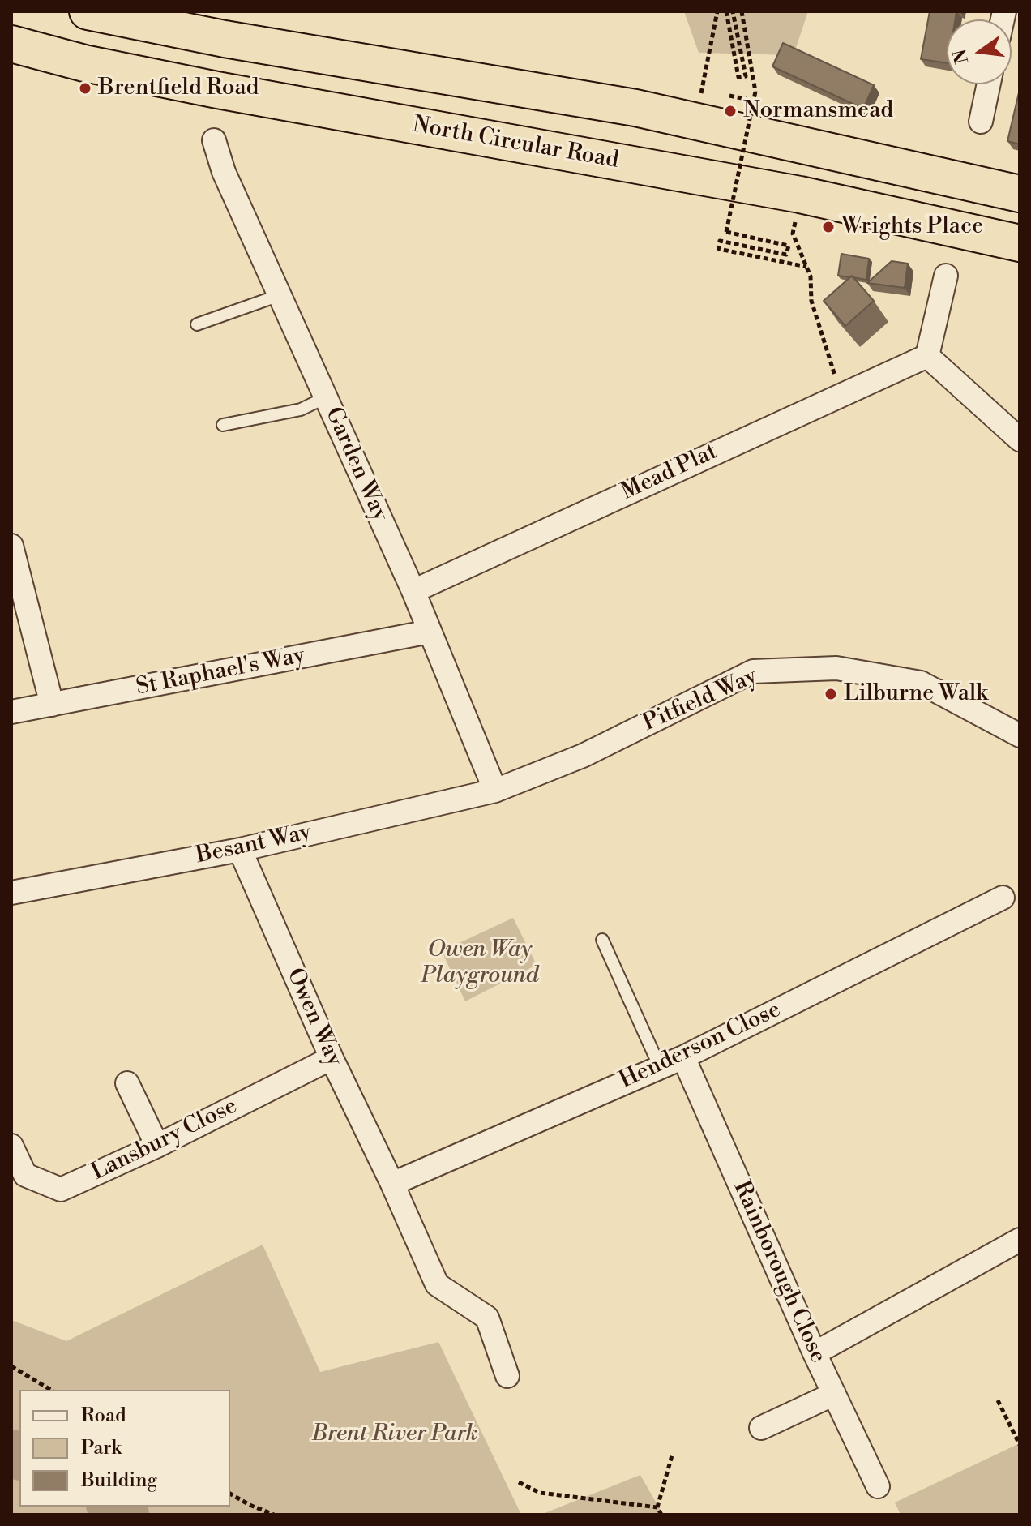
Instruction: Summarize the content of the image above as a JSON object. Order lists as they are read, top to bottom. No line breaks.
{"streets":{"highway":["North Circular Road"],"street":["Garden Way","Mead Plat","St Raphael's Way","Pitfield Way","Besant Way","Owen Way","Henderson Close","Lansbury Close","Rainborough Close"]},"crossings":[["Garden Way","Mead Plat"],["Garden Way","St Raphael's Way"],["Garden Way","Pitfield Way"],["Garden Way","Besant Way"],["Pitfield Way","Besant Way"],["Besant Way","Owen Way"],["Owen Way","Henderson Close"],["Owen Way","Lansbury Close"],["Henderson Close","Rainborough Close"]],"parks":["Owen Way Playground","Brent River Park"],"places":["Brentfield Road","Normansmead","Wrights Place","Lilburne Walk"],"legend":["Road","Park","Building"],"north":"left"}
